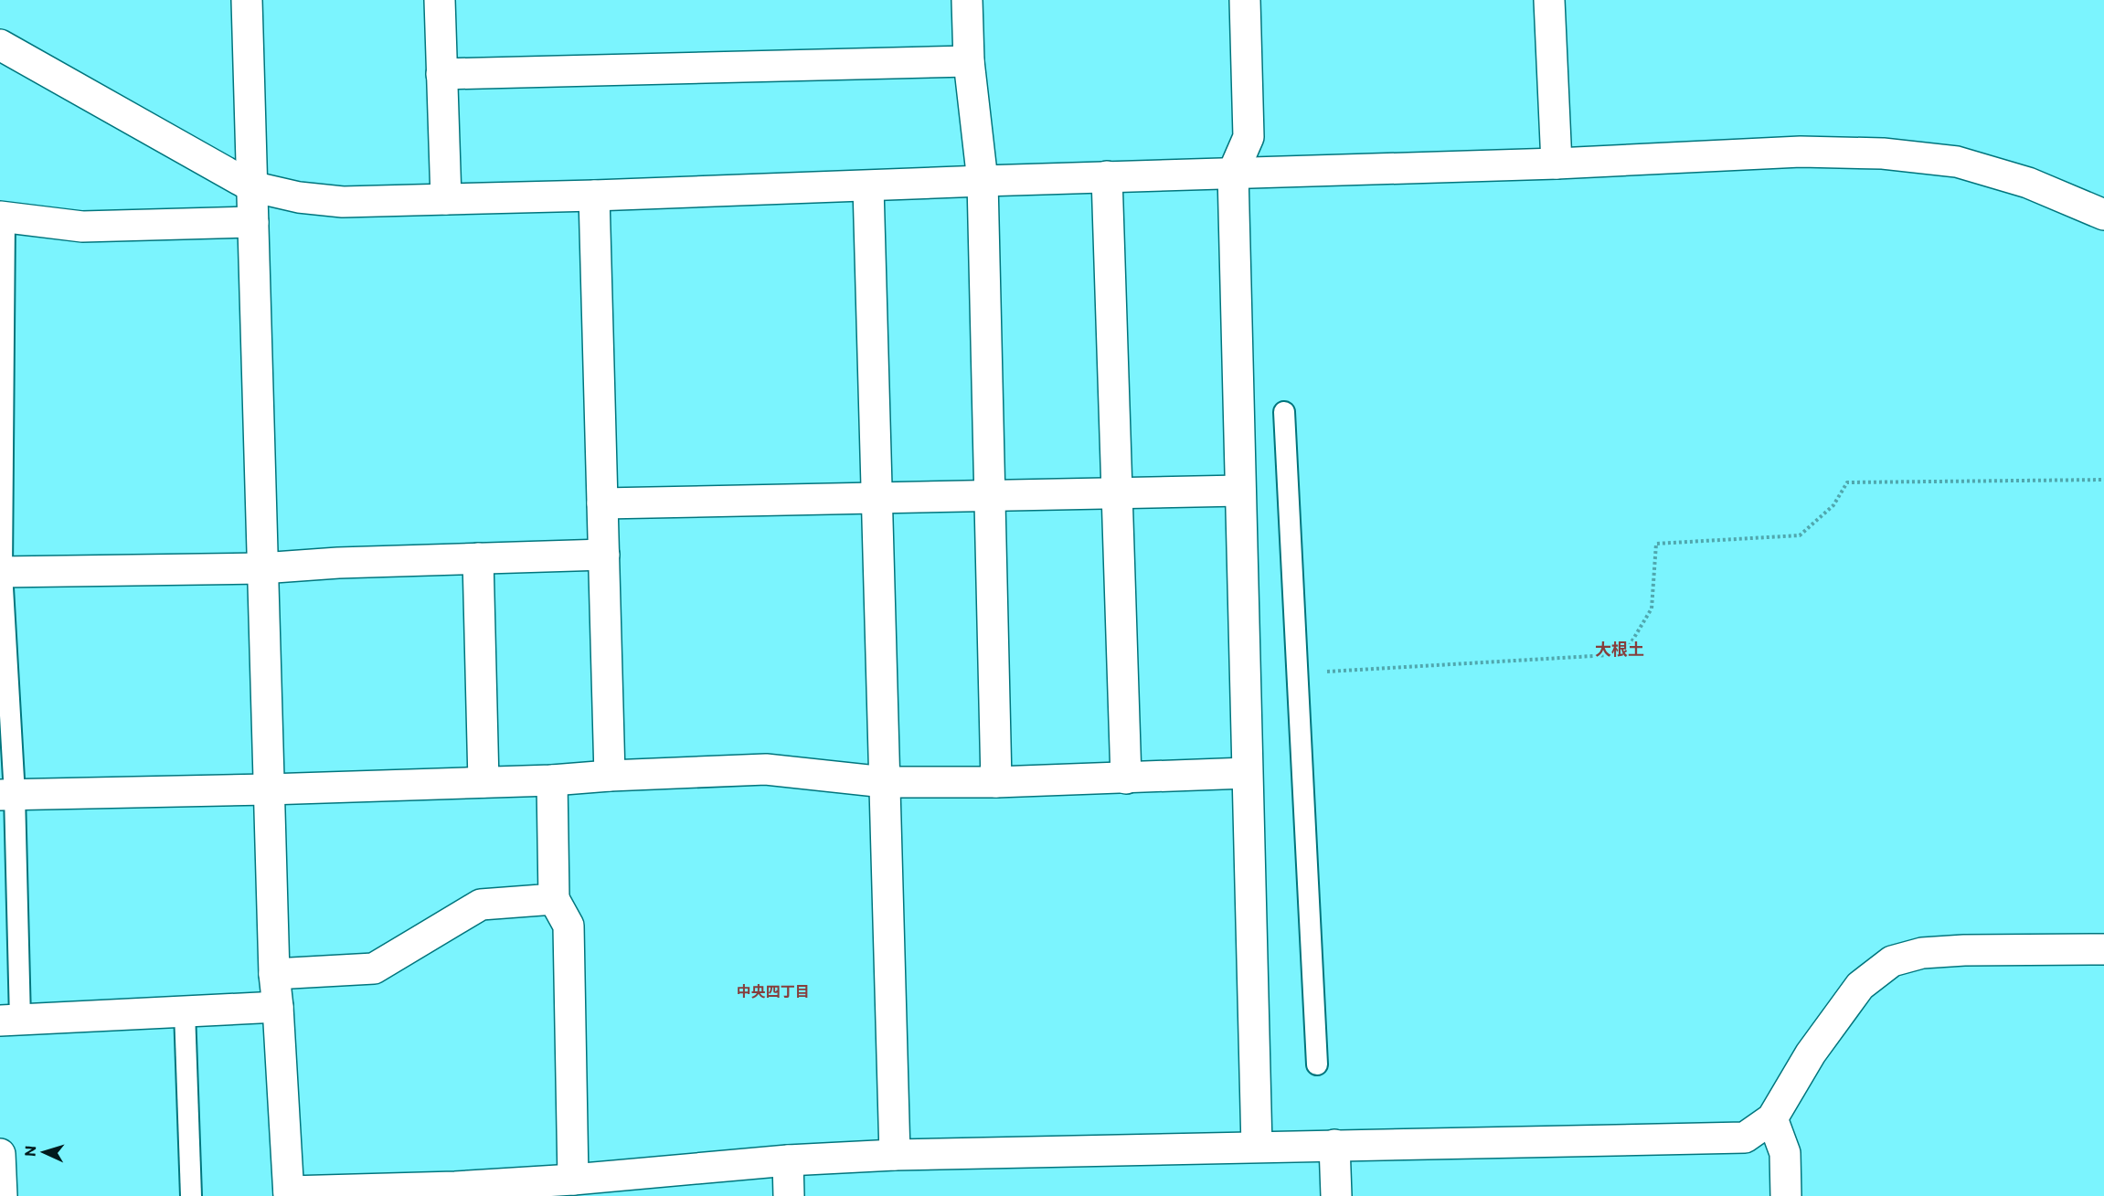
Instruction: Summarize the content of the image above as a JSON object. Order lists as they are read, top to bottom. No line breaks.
{"districts":["大根土","中央四丁目"],"north":"left"}
